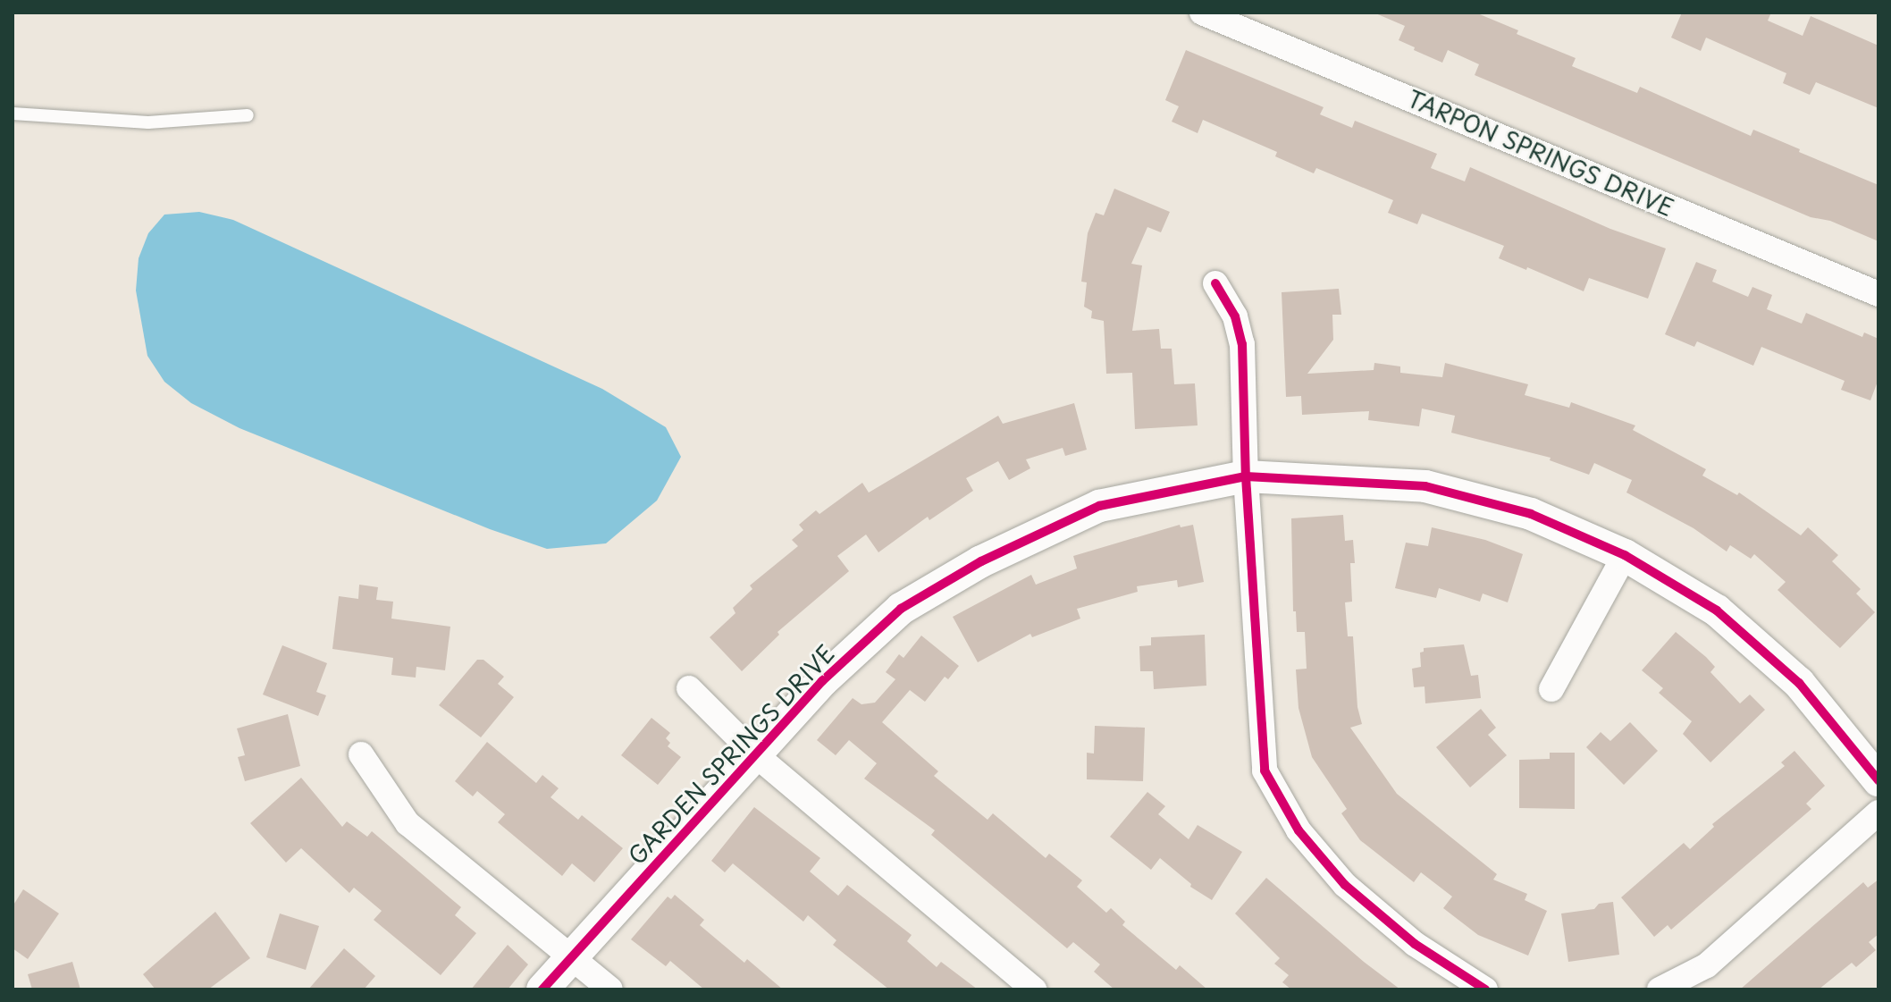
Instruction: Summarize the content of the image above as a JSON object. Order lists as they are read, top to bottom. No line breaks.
{"streets":{"street":["TARPON SPRINGS DRIVE","GARDEN SPRINGS DRIVE"]}}
